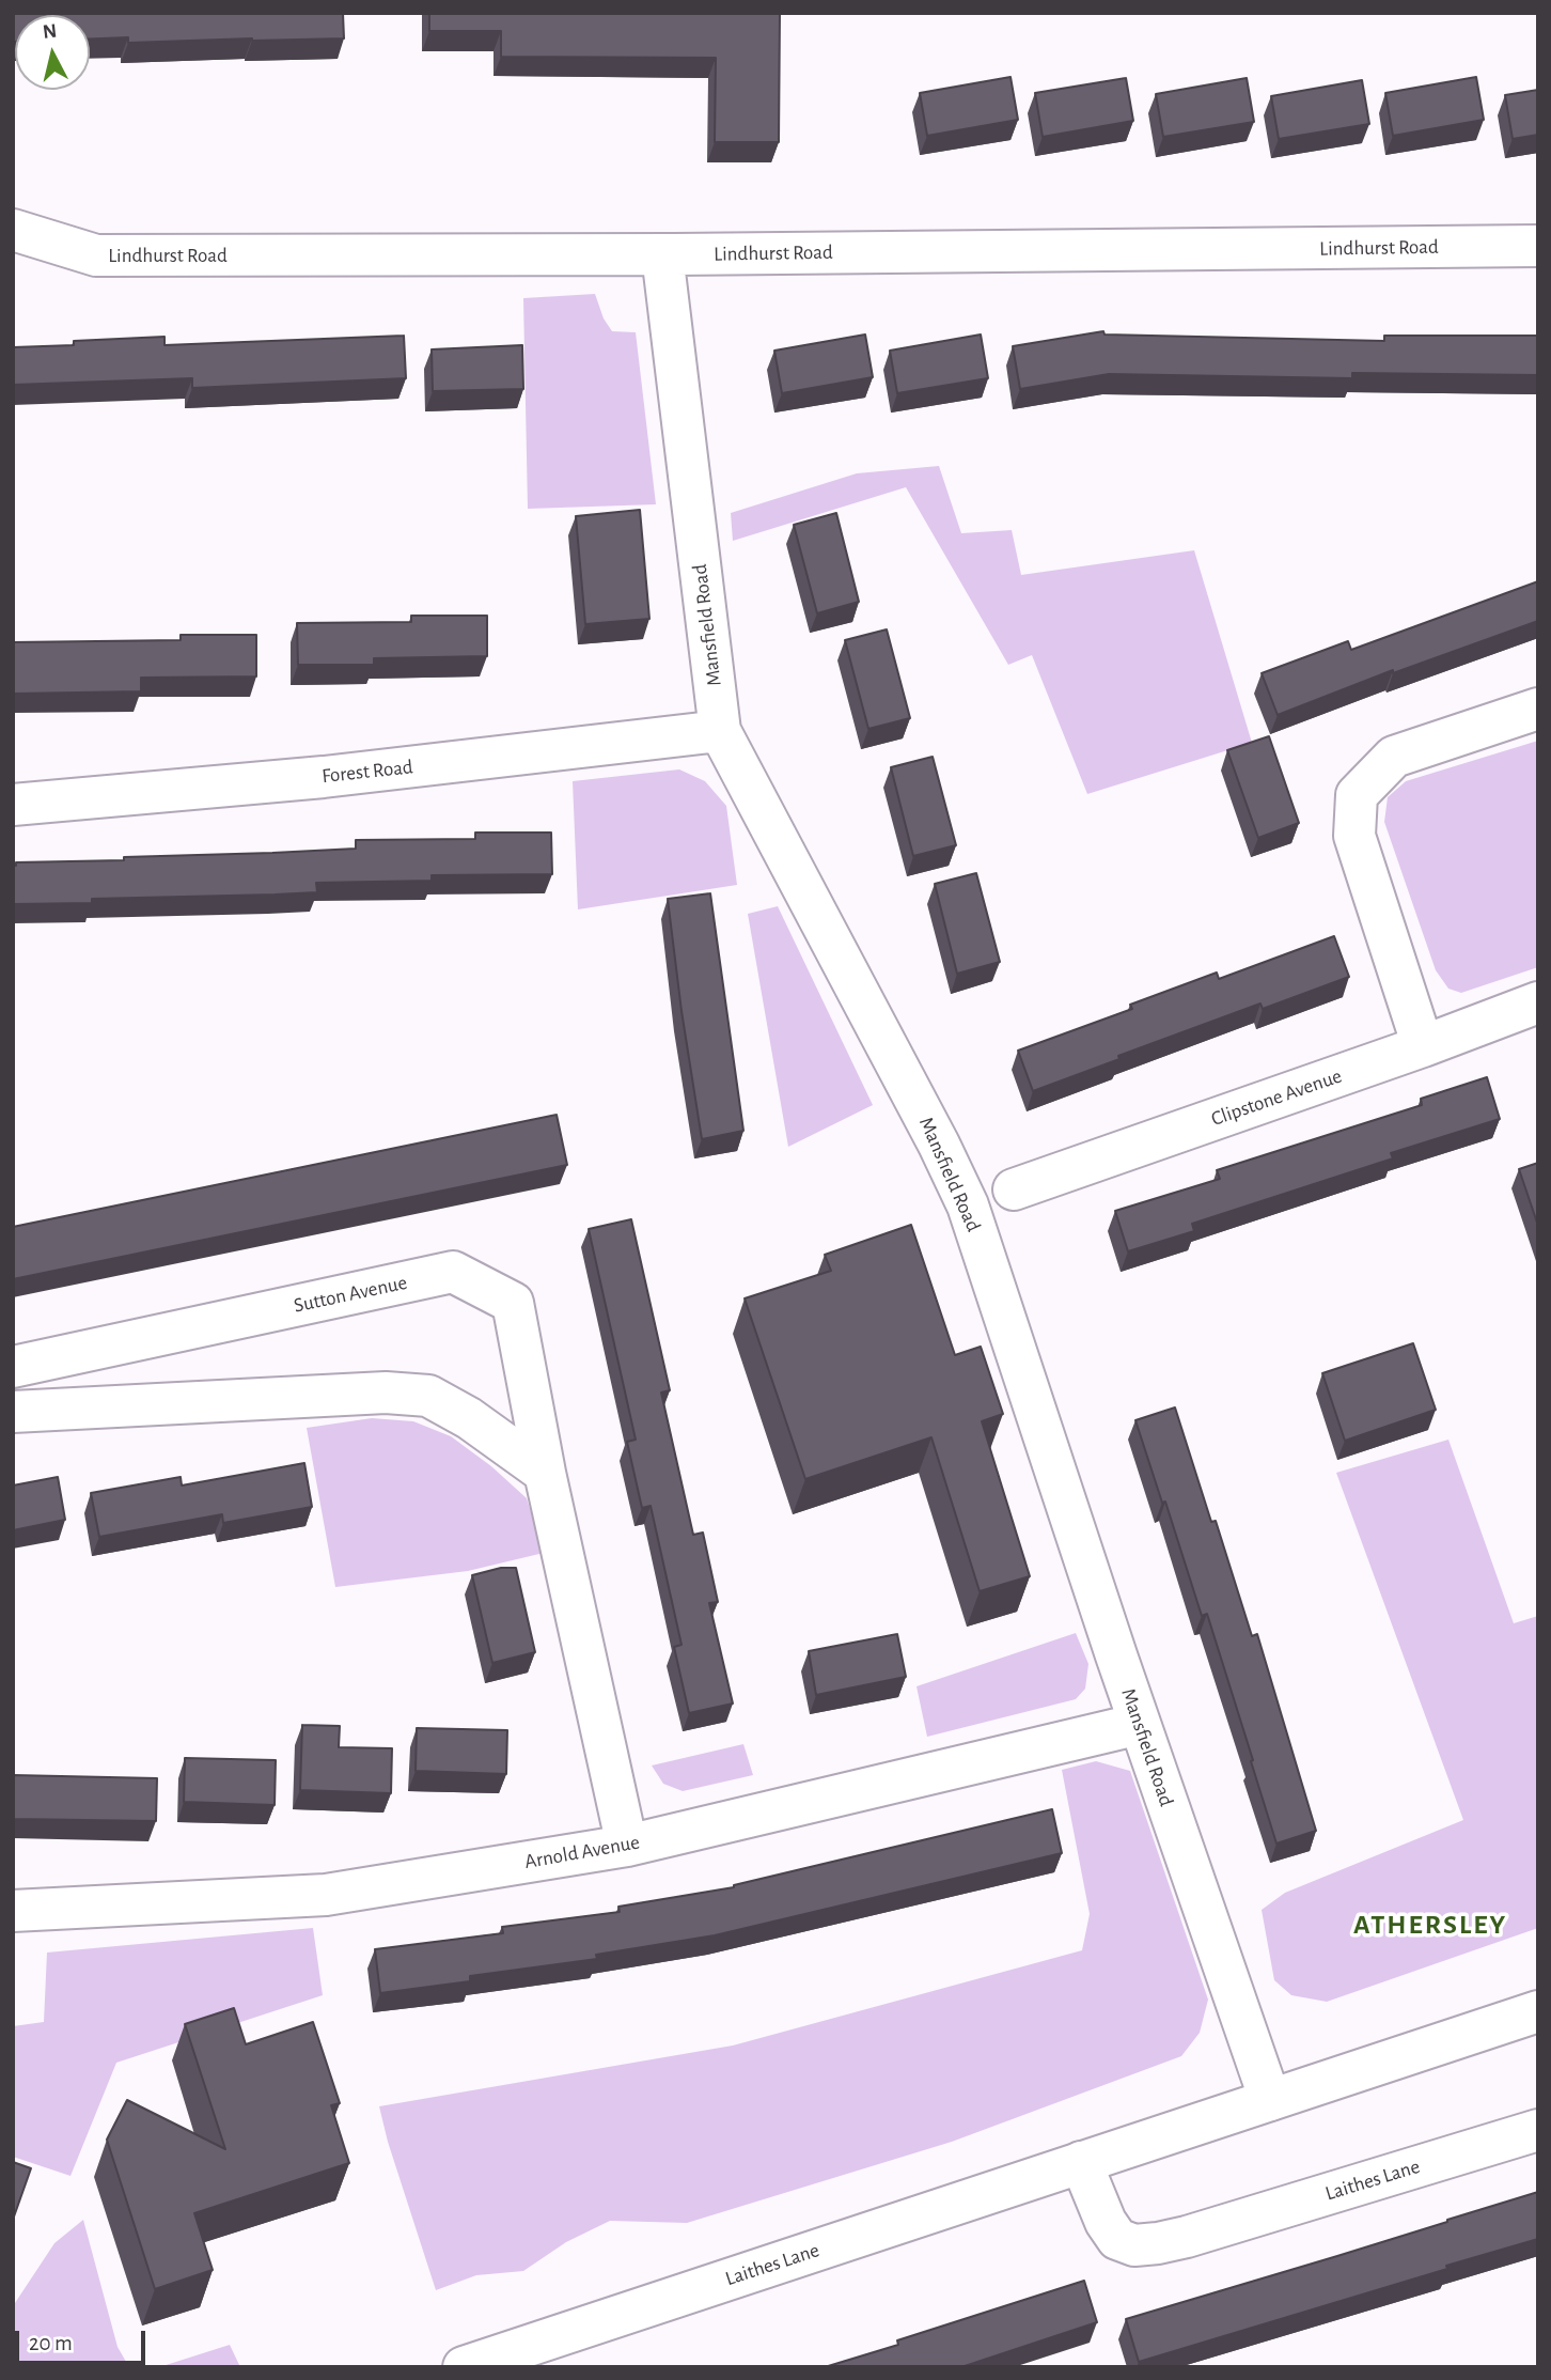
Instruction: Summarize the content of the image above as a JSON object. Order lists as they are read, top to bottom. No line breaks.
{"streets":{"street":["Lindhurst Road","Mansfield Road","Forest Road","Clipstone Avenue","Sutton Avenue","Arnold Avenue","Laithes Lane"]},"crossings":[["Lindhurst Road","Mansfield Road"],["Mansfield Road","Forest Road"],["Mansfield Road","Arnold Avenue"],["Mansfield Road","Laithes Lane"],["Sutton Avenue","Arnold Avenue"]],"districts":["ATHERSLEY"],"scale_bar":"20 m","north":"top"}
